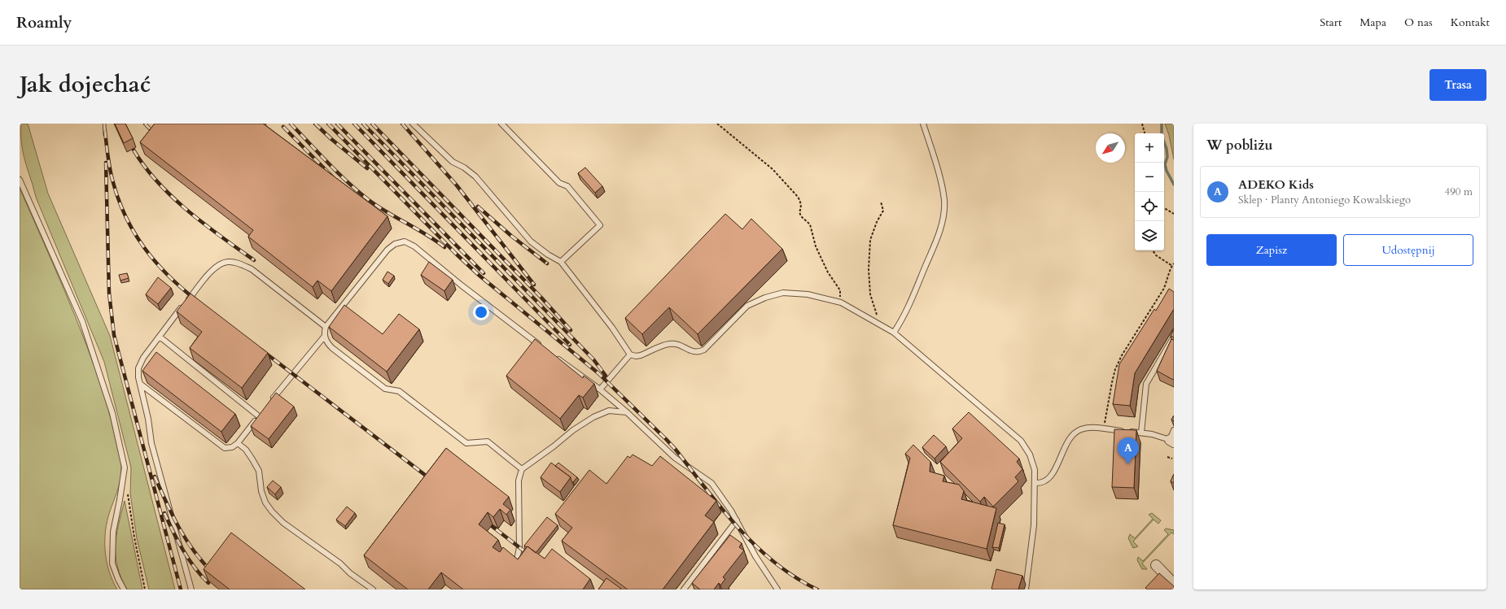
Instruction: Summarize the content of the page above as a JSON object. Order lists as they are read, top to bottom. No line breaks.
{"north":"bottom left","page":{"header":"Roamly","nav":["Start","Mapa","O nas","Kontakt"],"title":"Jak dojechać","buttons":["Trasa",["Zapisz","Udostępnij"]],"heading":"W pobliżu","map_buttons":["+","−"],"list":[{"mark":"A","name":"ADEKO Kids","note":"Sklep · Planty Antoniego Kowalskiego","value":"490 m"}],"pins":"A"}}
